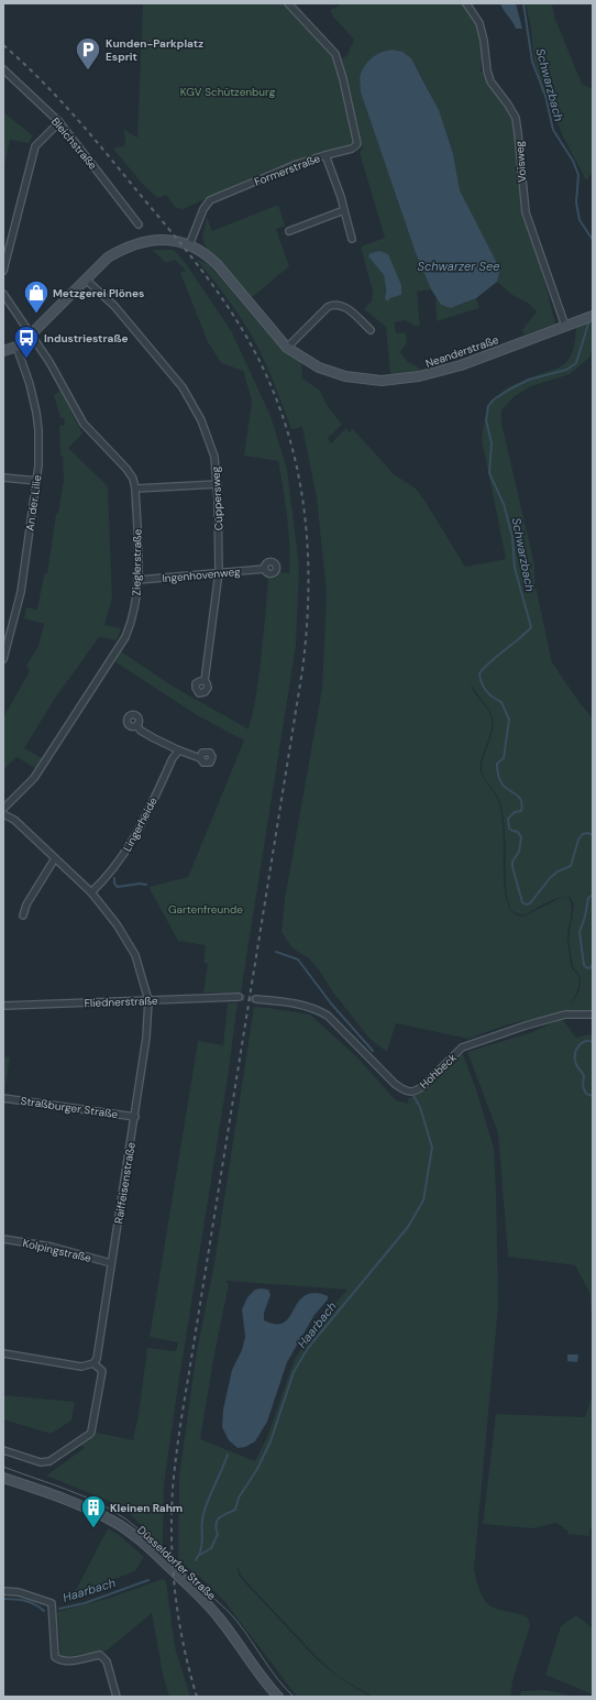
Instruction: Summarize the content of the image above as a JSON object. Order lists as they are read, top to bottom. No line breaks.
{"streets":{"street":["Bleichstraße","Voisweg","Formerstraße","Neanderstraße","Cüppersweg","An der Lilie","Zieglerstraße","Ingenhovenweg","Lingerheide","Fliednerstraße","Hohbeck","Straßburger Straße","Raiffeisenstraße","Kolpingstraße","Düsseldorfer Straße"]},"crossings":[["Voisweg","Neanderstraße"],["Formerstraße","Neanderstraße"],["Cüppersweg","Ingenhovenweg"],["Zieglerstraße","Ingenhovenweg"],["Lingerheide","Raiffeisenstraße"],["Fliednerstraße","Raiffeisenstraße"],["Straßburger Straße","Raiffeisenstraße"],["Raiffeisenstraße","Kolpingstraße"]],"water":["Schwarzbach","Schwarzer See","Haarbach"],"parks":["KGV Schützenburg","Gartenfreunde"],"places":{"parking":["Kunden-Parkplatz Esprit"],"shop":["Metzgerei Plönes"],"bus stop":["Industriestraße"],"building":["Kleinen Rahm"]}}
